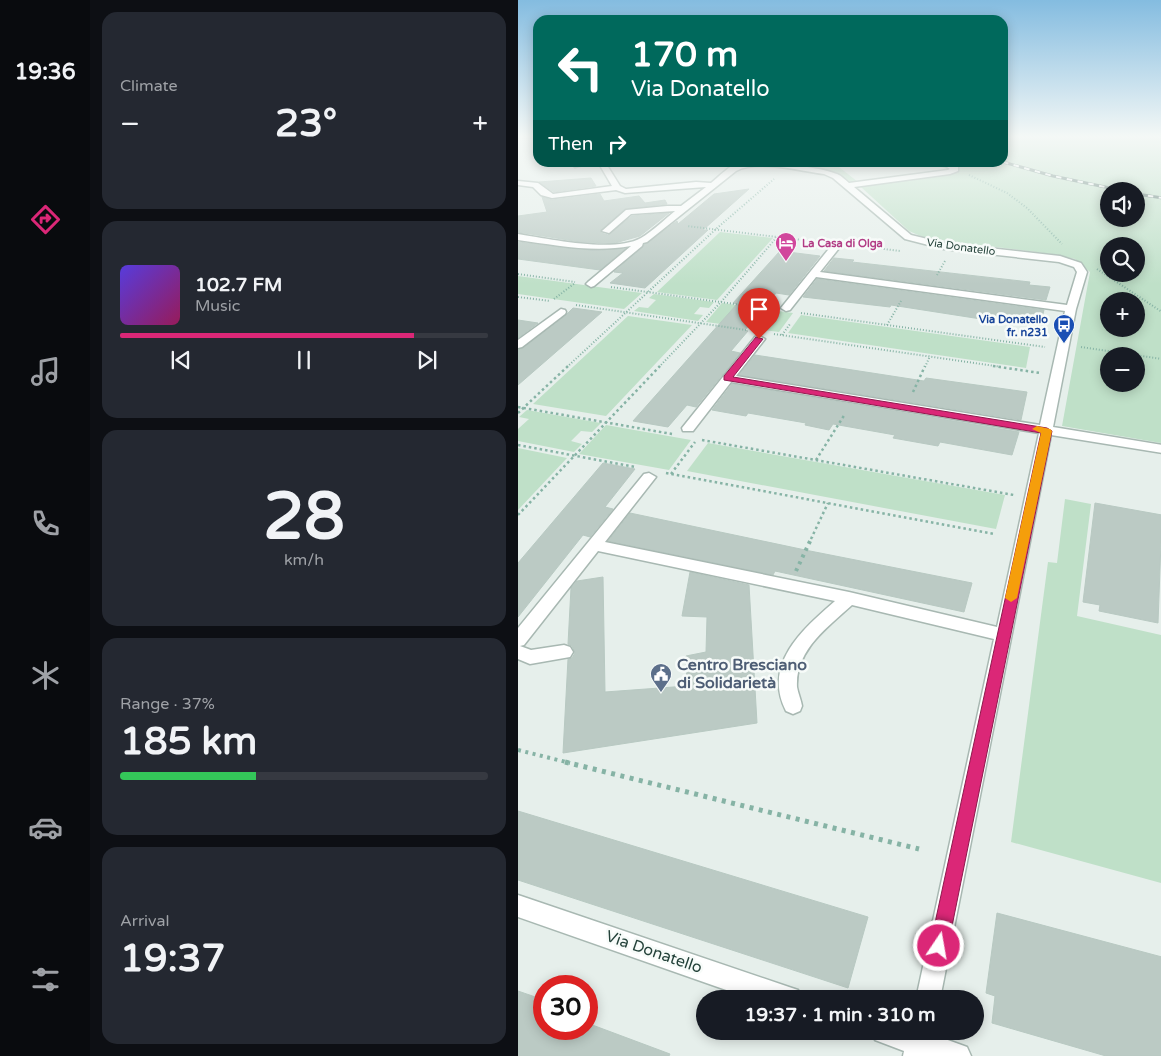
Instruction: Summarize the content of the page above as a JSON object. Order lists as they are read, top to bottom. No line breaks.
{"streets":{"street":["Via Donatello"]},"places":{"hotel":["La Casa di Olga"],"bus stop":["Via Donatello fr. n231"],"public building":["Centro Bresciano di Solidarietà"]},"page":{"tabs":"19:36","tile":["Climate",["28","km/h"],["Range · 37%","185 km"],["Arrival","19:37"]],"turn":["170 m","Via Donatello"],"heat":["−","23°","+"],"then":"Then","map_buttons":["+","−"],"song":["102.7 FM","Music"],"limit":"30","trip":"19:37 · 1 min · 310 m"}}
